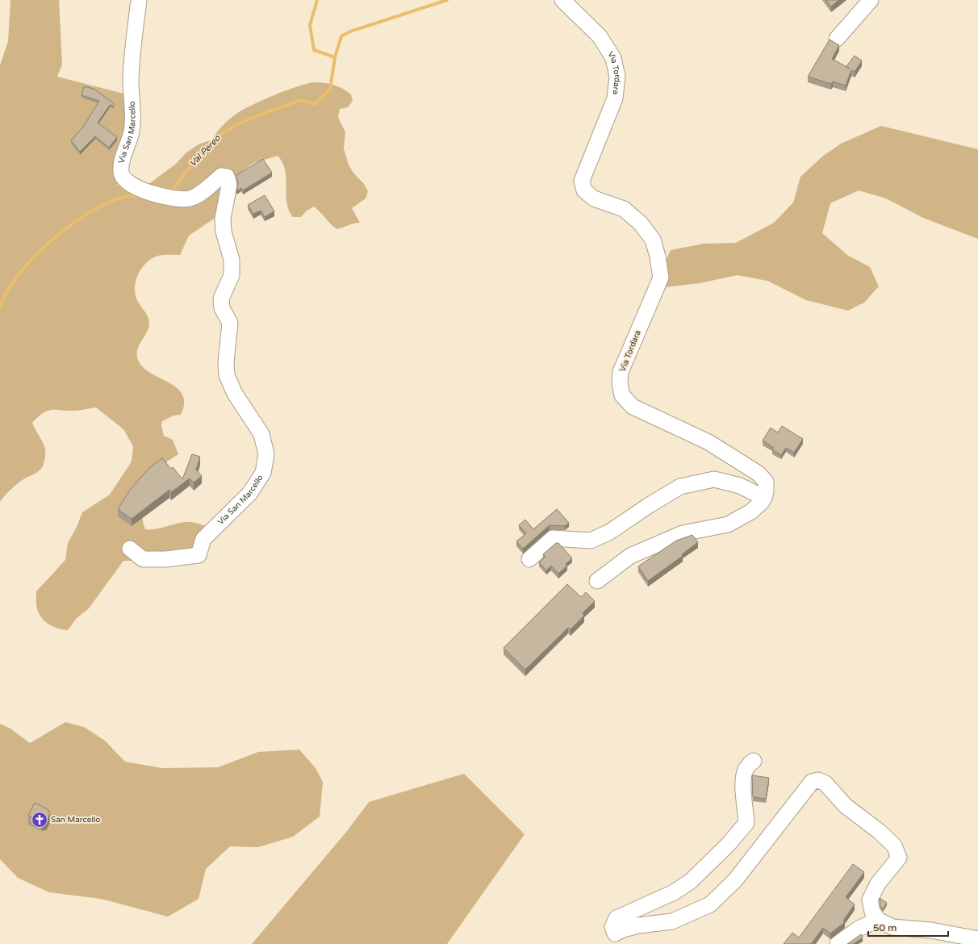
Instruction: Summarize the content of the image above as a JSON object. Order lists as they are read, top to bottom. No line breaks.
{"streets":{"street":["Via Tordara","Via San Marcello"]},"water":["Val Pereo"],"places":{"church":["San Marcello"]},"scale_bar":"50 m"}
